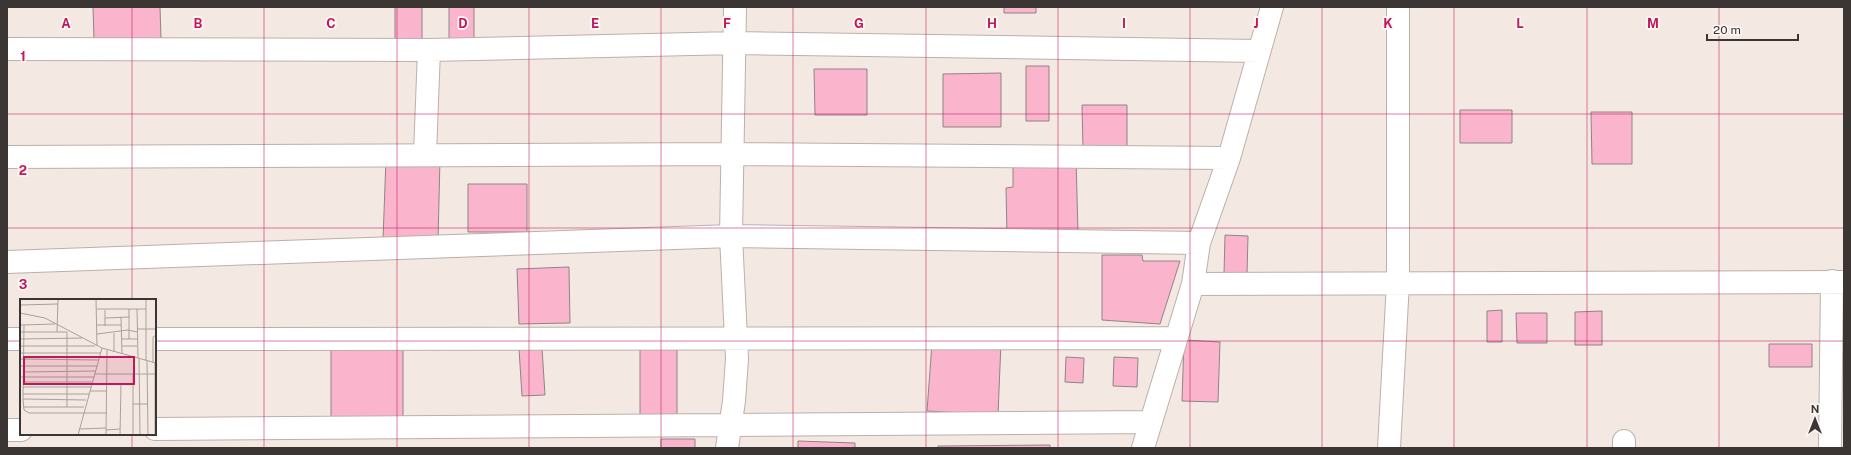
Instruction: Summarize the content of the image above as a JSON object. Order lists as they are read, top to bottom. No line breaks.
{"scale_bar":"20 m","north":"top","grid":{"columns":["A","B","C","D","E","F","G","H","I","J","K","L","M"],"rows":["1","2","3"]}}
